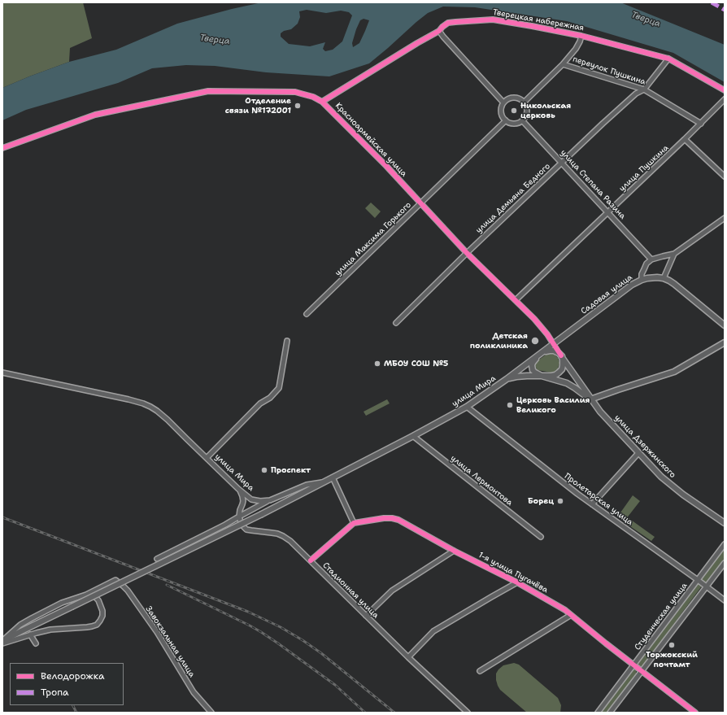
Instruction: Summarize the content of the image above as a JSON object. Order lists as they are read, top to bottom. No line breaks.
{"streets":{"main road":["Садовая улица","улица Мира","улица Дзержинского"],"street":["Тверецкая набережная","переулок Пушкина","Красноармейская улица","улица Пушкина","улица Степана Разина","улица Демьяна Бедного","улица Максима Горького","улица Лермонтова","Пролетарская улица","1-я улица Пугачёва","Стадионная улица","Студенческая улица","Завокзальная улица"]},"crossings":[["Тверецкая набережная","Красноармейская улица"],["Тверецкая набережная","улица Демьяна Бедного"],["переулок Пушкина","улица Пушкина"],["переулок Пушкина","улица Демьяна Бедного"],["Красноармейская улица","улица Пушкина"],["Красноармейская улица","улица Демьяна Бедного"],["Красноармейская улица","улица Максима Горького"],["Красноармейская улица","Садовая улица"],["Красноармейская улица","улица Мира"],["улица Пушкина","улица Степана Разина"],["улица Степана Разина","улица Демьяна Бедного"],["улица Степана Разина","улица Максима Горького"],["Садовая улица","улица Мира"],["улица Мира","улица Лермонтова"],["улица Мира","Пролетарская улица"],["Пролетарская улица","Студенческая улица"],["1-я улица Пугачёва","Студенческая улица"]],"water":["Тверца"],"places":["Отделение связи №172001","Никольская церковь","Детская поликлиника","МБОУ СОШ №5","Церковь Василия Великого","Проспект","Борец","Торжокский почтамт"],"legend":["Велодорожка","Тропа"]}
